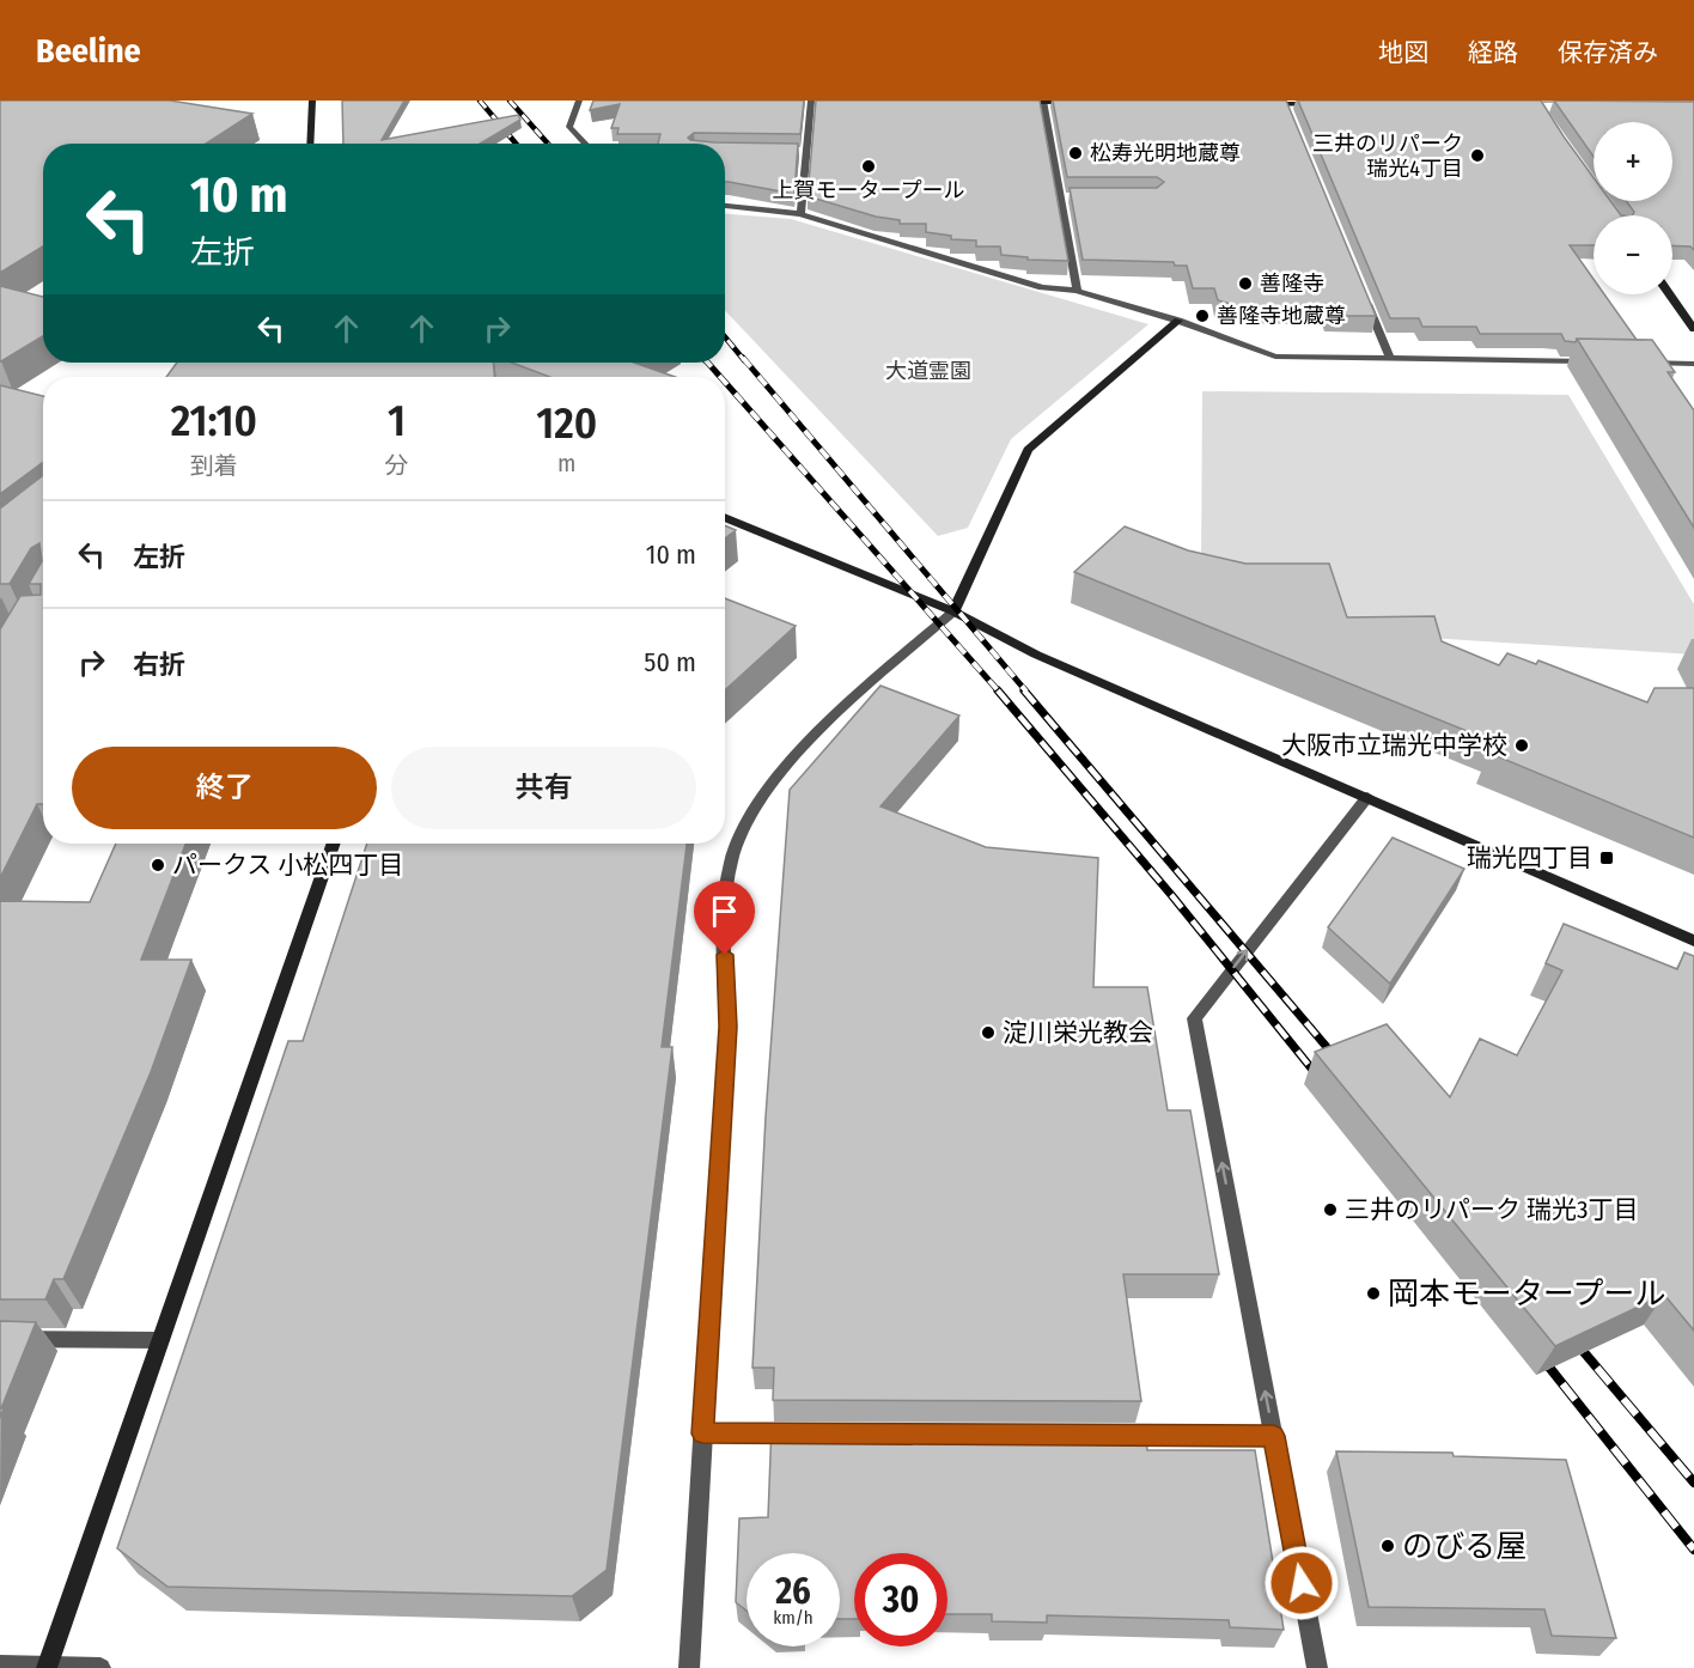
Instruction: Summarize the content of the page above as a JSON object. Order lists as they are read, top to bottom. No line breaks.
{"parks":["大道霊園"],"places":{"other":["松寿光明地蔵尊","三井のリパーク 瑞光4丁目","上賀モータープール","善隆寺","善隆寺地蔵尊","大阪市立瑞光中学校","パークス 小松四丁目","淀川栄光教会","三井のリパーク 瑞光3丁目","岡本モータープール","のびる屋"],"transit":["瑞光四丁目"]},"page":{"header":"Beeline","nav":["地図","経路","保存済み"],"map_buttons":["+","−"],"turn":["10 m","左折"],"eta":["21:10","到着","1","分","120","m"],"list":[{"name":"左折","value":"10 m"},{"name":"右折","value":"50 m"}],"buttons":["終了","共有"],"speed":"26 km/h","limit":"30"}}
